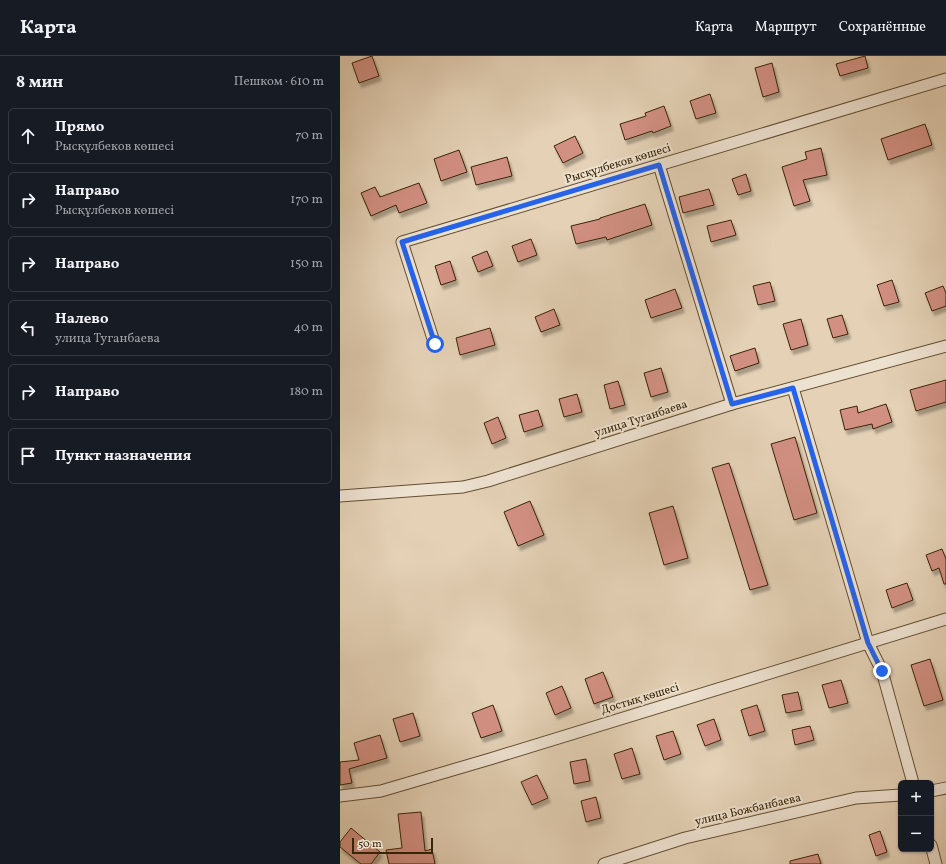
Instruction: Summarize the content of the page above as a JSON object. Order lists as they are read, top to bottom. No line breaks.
{"streets":{"street":["Рысқұлбеков көшесі","улица Туганбаева","Достық көшесі","улица Божбанбаева"]},"scale_bar":"50 m","page":{"header":"Карта","nav":["Карта","Маршрут","Сохранённые"],"heading":["8 мин","Пешком · 610 m"],"list":[["Прямо","Рысқұлбеков көшесі","70 m"],["Направо","Рысқұлбеков көшесі","170 m"],["Направо","150 m"],["Налево","улица Туганбаева","40 m"],["Направо","180 m"],"Пункт назначения"],"map_buttons":["+","−"],"scale":"50 m"}}
